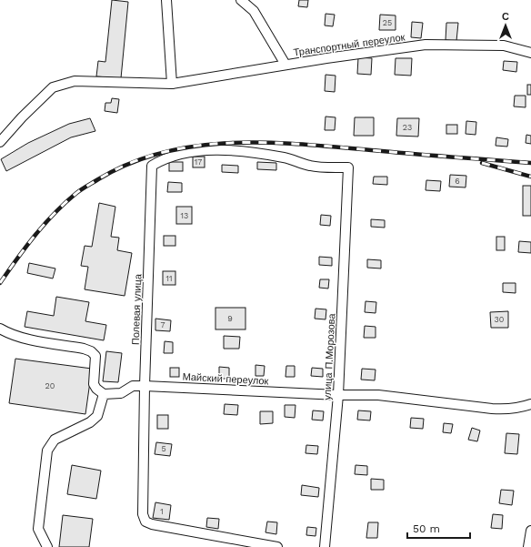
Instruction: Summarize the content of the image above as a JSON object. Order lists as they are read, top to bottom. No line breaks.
{"streets":{"street":["Транспортный переулок","Полевая улица","улица П.Морозова","Майский переулок"]},"crossings":[["Полевая улица","улица П.Морозова"],["Полевая улица","Майский переулок"],["улица П.Морозова","Майский переулок"]],"house_numbers":["25","23","17","6","13","11","9","30","7","20","5","1"],"scale_bar":"50 m","north":"top"}
